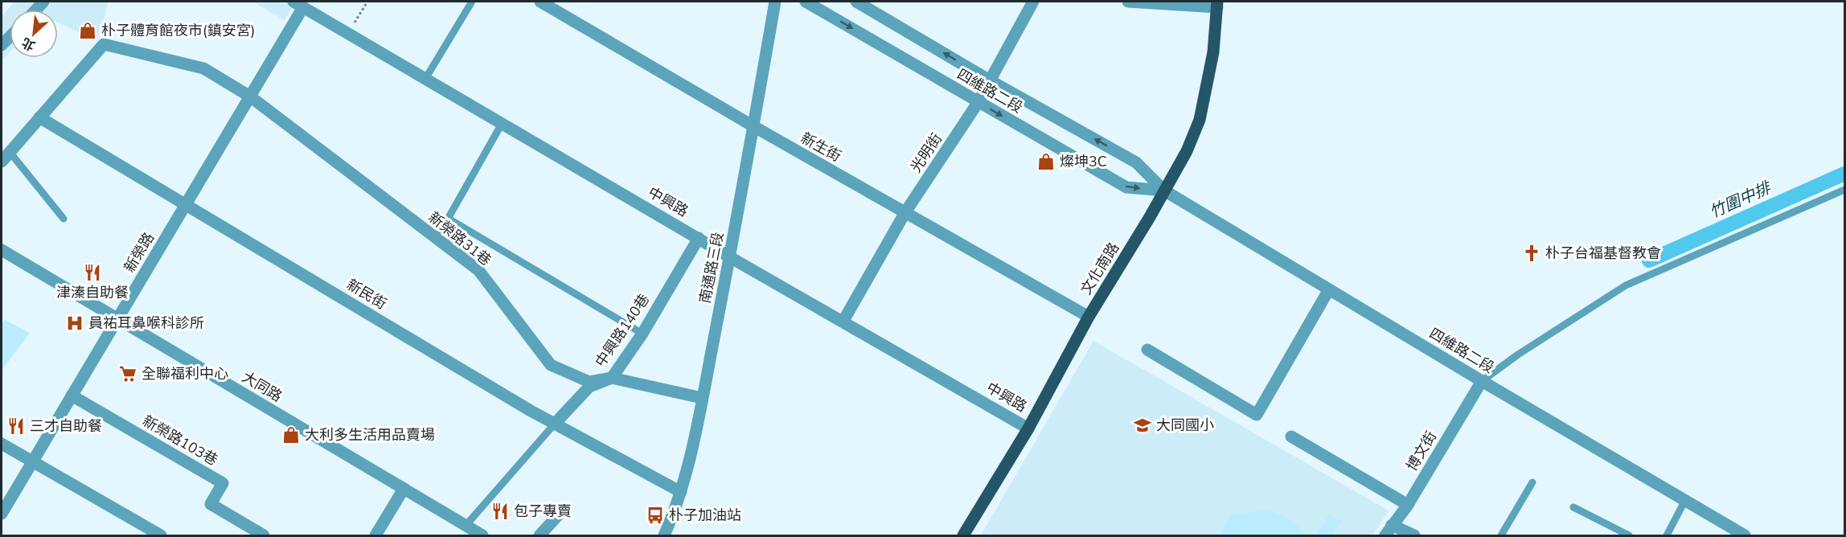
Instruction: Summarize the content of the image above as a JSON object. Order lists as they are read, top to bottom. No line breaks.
{"streets":{"main road":["文化南路"],"street":["四維路二段","新生街","光明街","中興路","新榮路31巷","新榮路","南通路三段","新民街","中興路140巷","大同路","新榮路103巷","博文街"]},"crossings":[["四維路二段","光明街"],["四維路二段","文化南路"],["四維路二段","博文街"],["新生街","光明街"],["新生街","南通路三段"],["新生街","文化南路"],["光明街","中興路"],["中興路","新榮路"],["中興路","南通路三段"],["中興路","文化南路"],["中興路","中興路140巷"],["新榮路31巷","新榮路"],["新榮路31巷","南通路三段"],["新榮路31巷","新民街"],["新榮路31巷","中興路140巷"],["新榮路","新民街"],["新榮路","大同路"],["新榮路","新榮路103巷"],["南通路三段","新民街"],["新民街","中興路140巷"]],"water":["竹圍中排"],"places":{"shop":["朴子體育館夜市(鎮安宮)","燦坤3C","大利多生活用品賣場"],"church":["朴子台福基督教會"],"restaurant":["津溱自助餐","三才自助餐","包子專賣"],"hospital":["員祐耳鼻喉科診所"],"supermarket":["全聯福利中心"],"school or university":["大同國小"],"bus stop":["朴子加油站"]},"north":"bottom left"}
